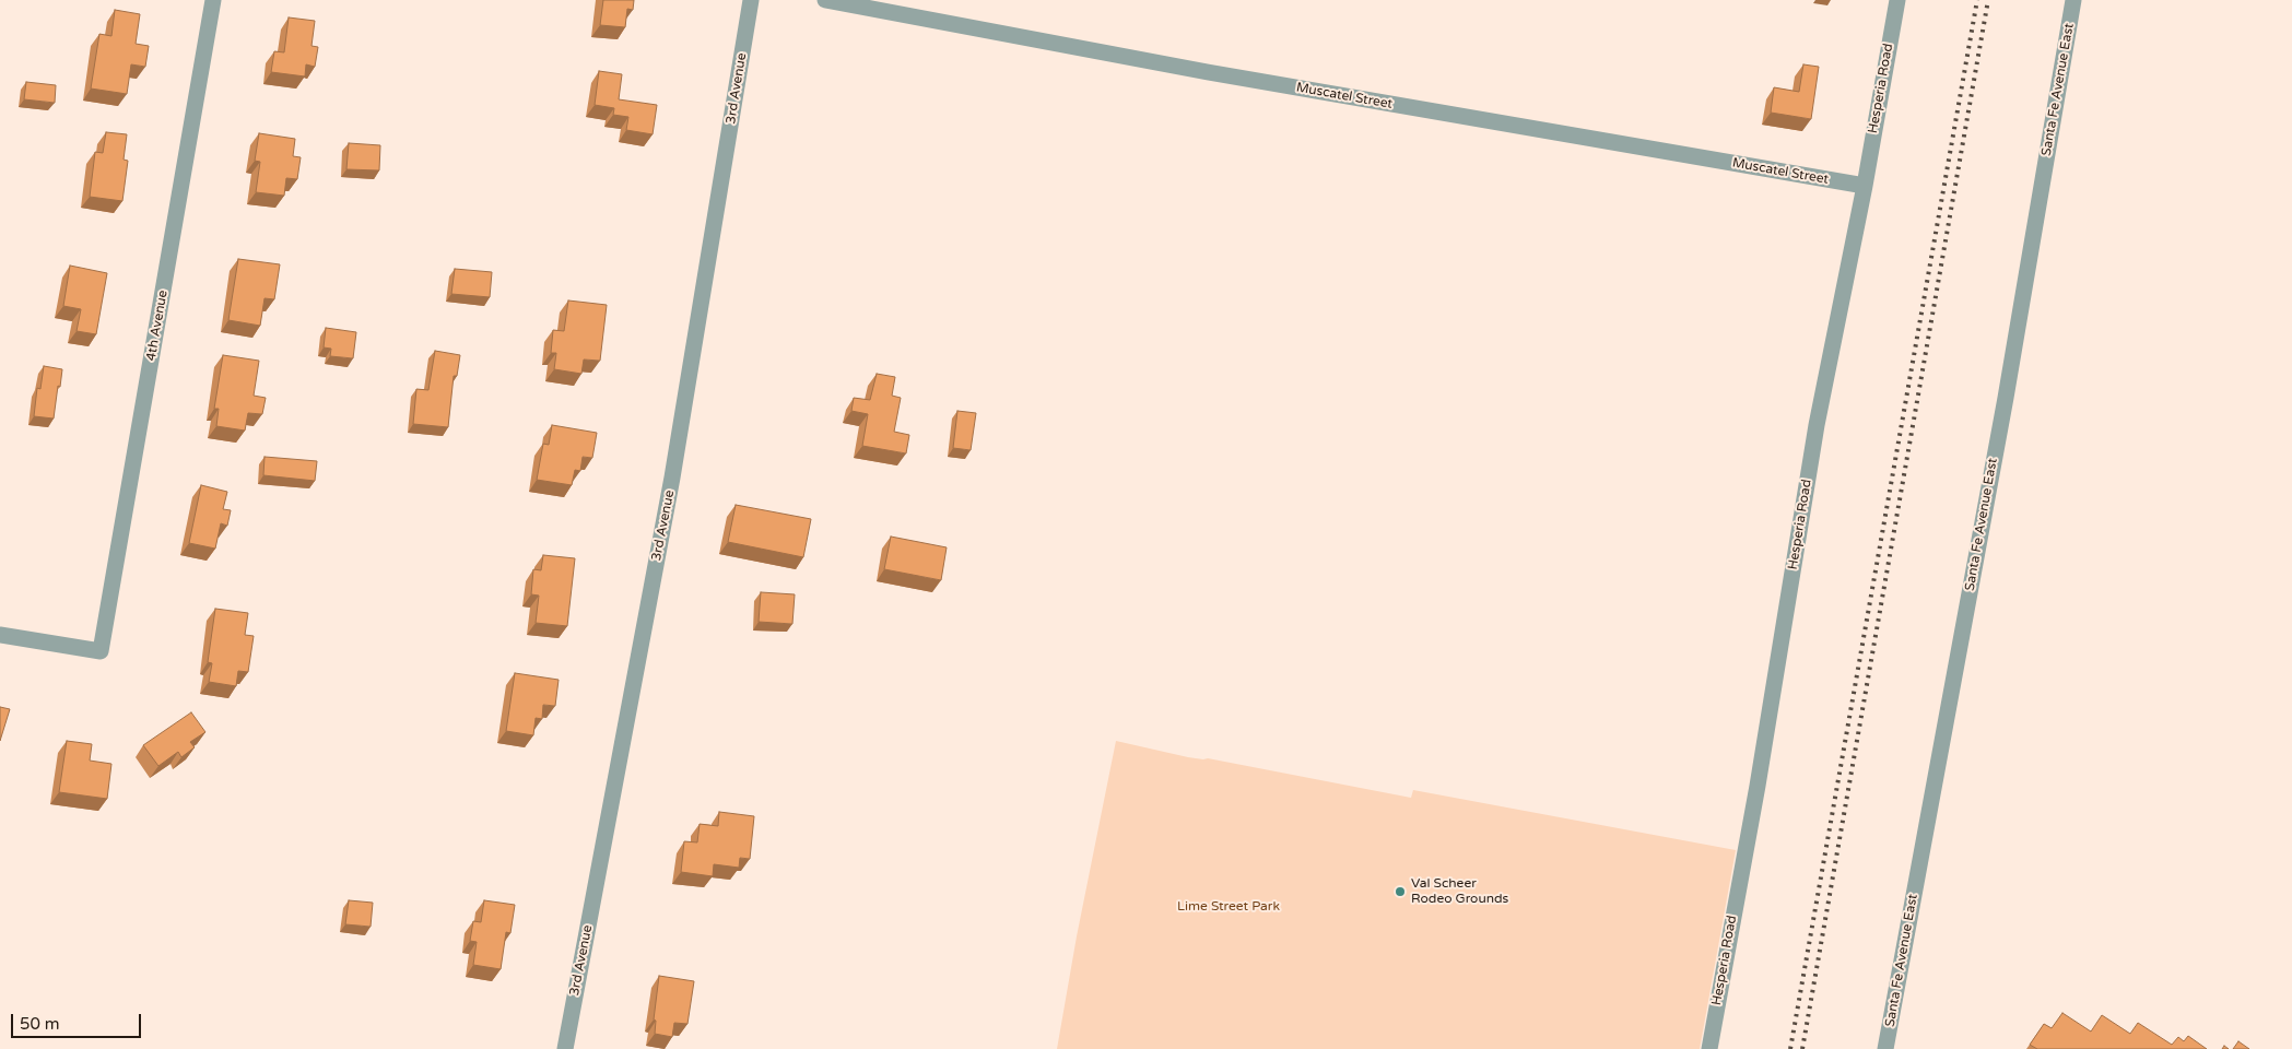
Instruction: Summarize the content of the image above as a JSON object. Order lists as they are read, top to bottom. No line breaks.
{"streets":{"street":["3rd Avenue","Hesperia Road","Santa Fe Avenue East","Muscatel Street","4th Avenue"]},"crossings":[["Hesperia Road","Muscatel Street"]],"parks":["Lime Street Park"],"places":["Val Scheer Rodeo Grounds"],"scale_bar":"50 m"}
